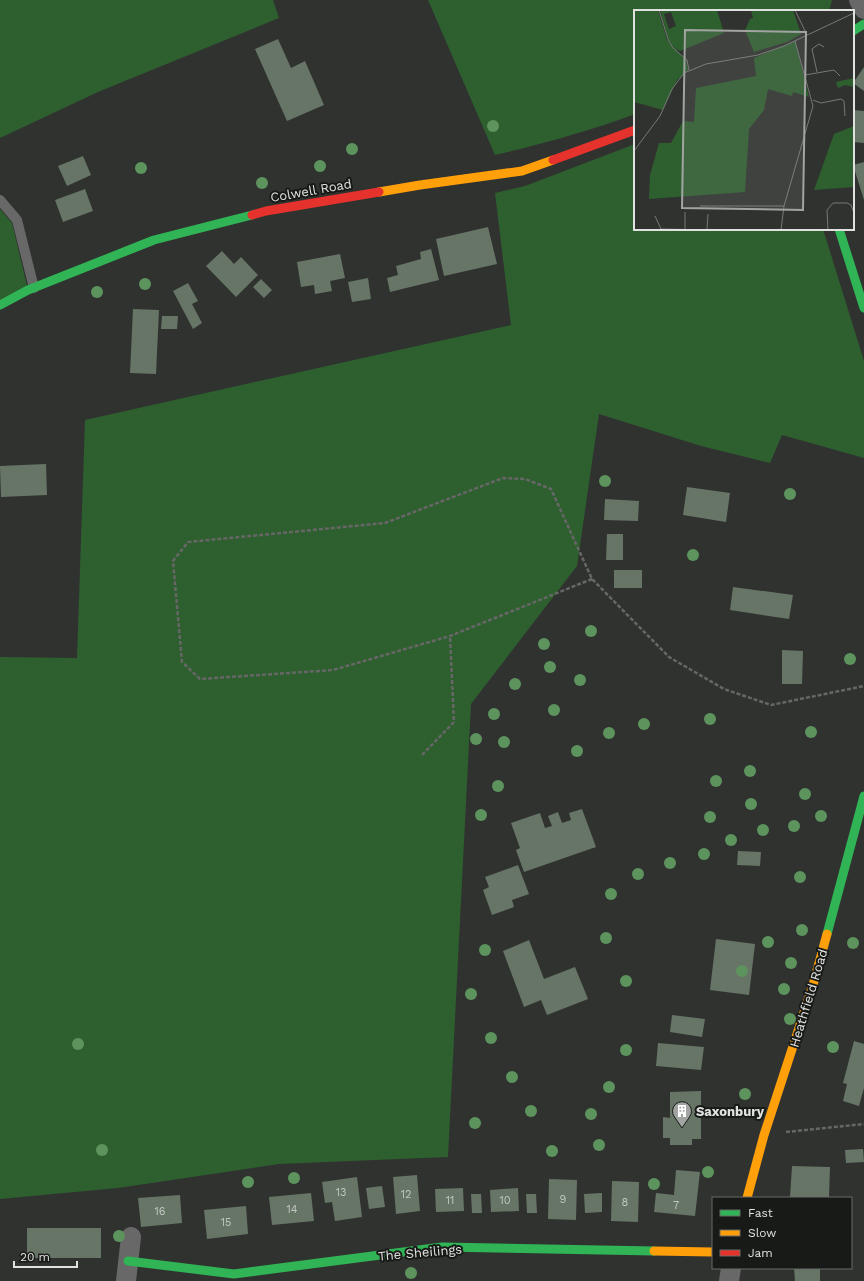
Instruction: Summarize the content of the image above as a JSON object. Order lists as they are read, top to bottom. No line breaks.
{"streets":{"street":["Colwell Road","Heathfield Road","The Sheilings"]},"places":{"building":["Saxonbury"]},"house_numbers":["13","12","9","11","10","8","7","14","16","15"],"legend":["Fast","Slow","Jam"],"scale_bar":"20 m"}
